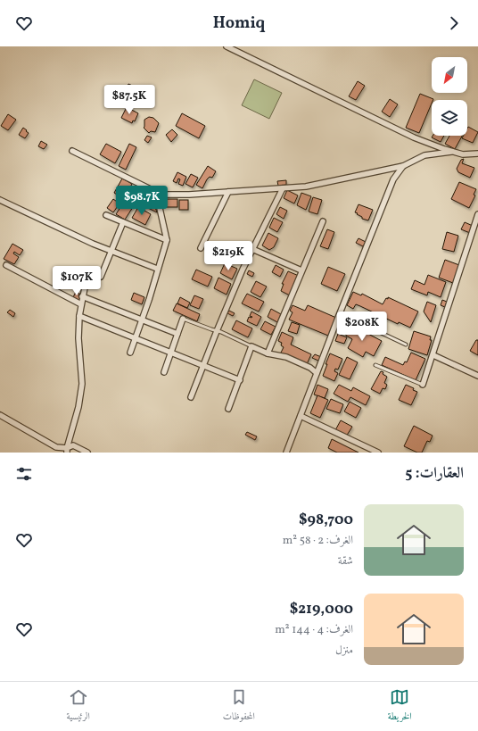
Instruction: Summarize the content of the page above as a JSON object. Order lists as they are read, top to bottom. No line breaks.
{"north":"bottom left","page":{"header":"Homiq","price":["$87.5K","$98.7K","$219K","$107K","$208K"],"heading":"العقارات: 5","list":[{"name":"$98,700","note":"الغرف: 2 · 58 m² · شقة"},{"name":"$219,000","note":"الغرف: 4 · 144 m² · منزل"}],"tabs":["الخريطة","المحفوظات","الرئيسية"]}}
